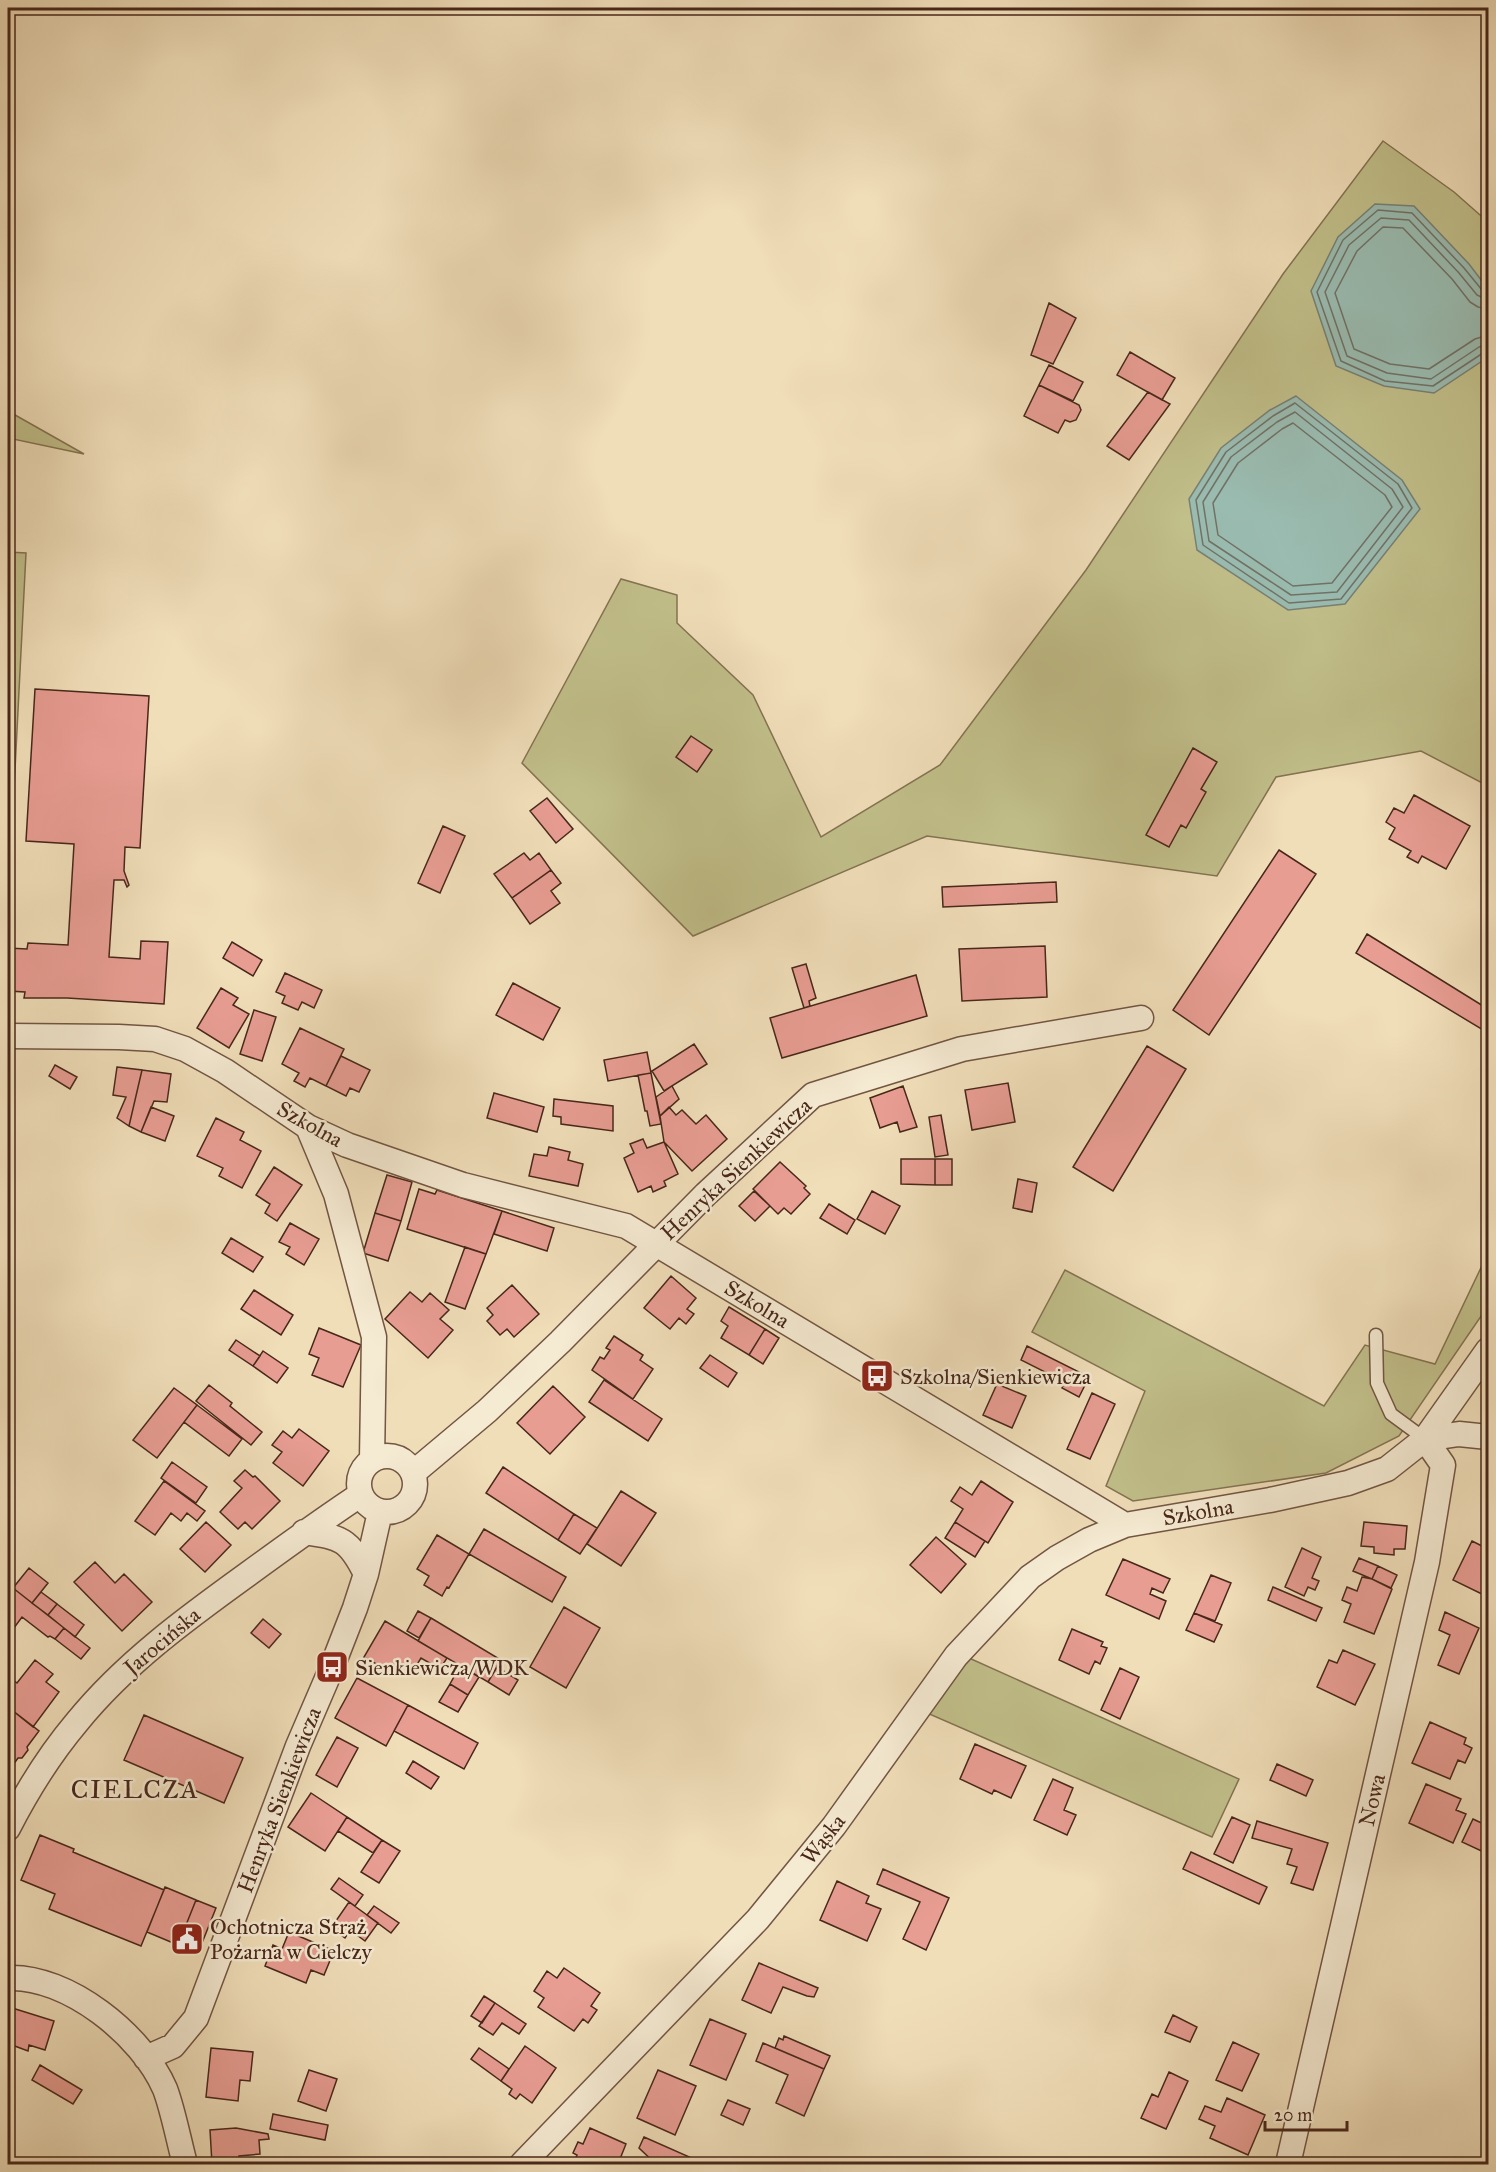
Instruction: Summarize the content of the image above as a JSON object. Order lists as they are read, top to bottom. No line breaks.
{"streets":{"street":["Szkolna","Henryka Sienkiewicza","Jarocińska","Nowa","Wąska"]},"crossings":[["Szkolna","Henryka Sienkiewicza"],["Szkolna","Nowa"],["Szkolna","Wąska"],["Henryka Sienkiewicza","Jarocińska"]],"districts":["CIELCZA"],"places":{"bus stop":["Szkolna/Sienkiewicza","Sienkiewicza/WDK"],"public building":["Ochotnicza Straż Pożarna w Cielczy"]},"scale_bar":"20 m"}
